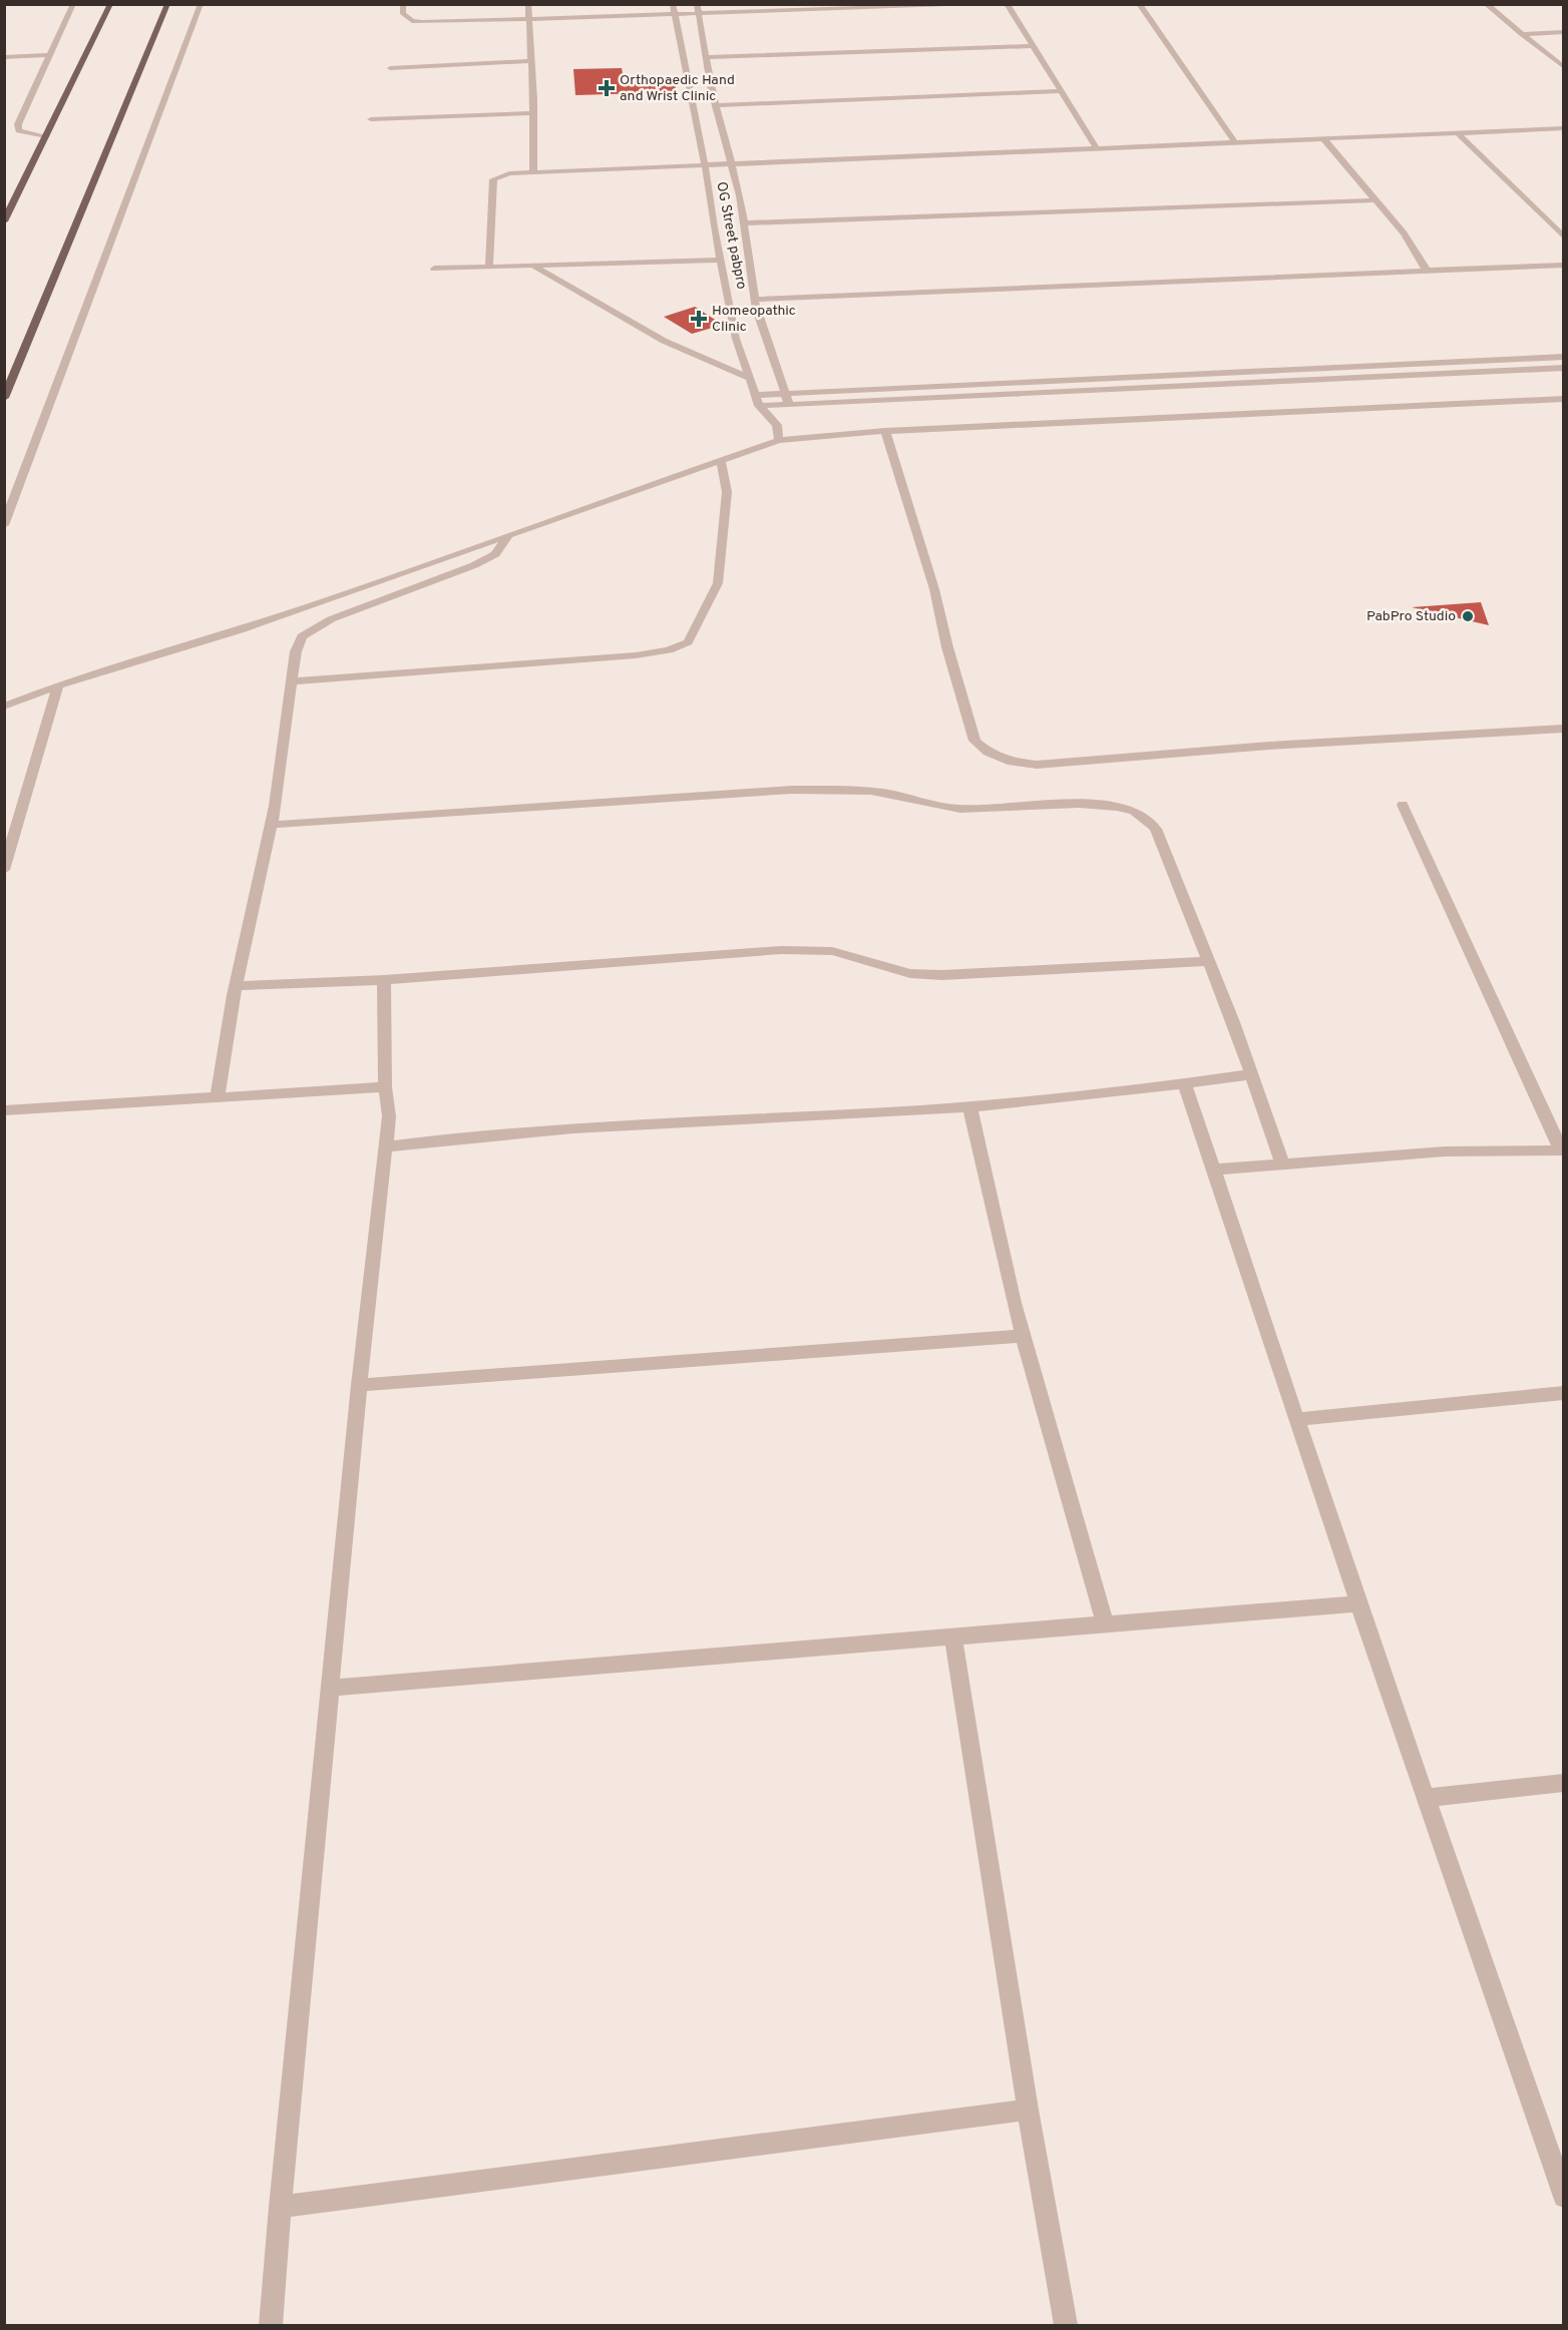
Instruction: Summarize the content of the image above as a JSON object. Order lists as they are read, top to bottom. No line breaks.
{"streets":{"street":["OG Street pabpro"]},"places":{"health":["Orthopaedic Hand and Wrist Clinic","Homeopathic Clinic"],"other":["PabPro Studio"]}}
